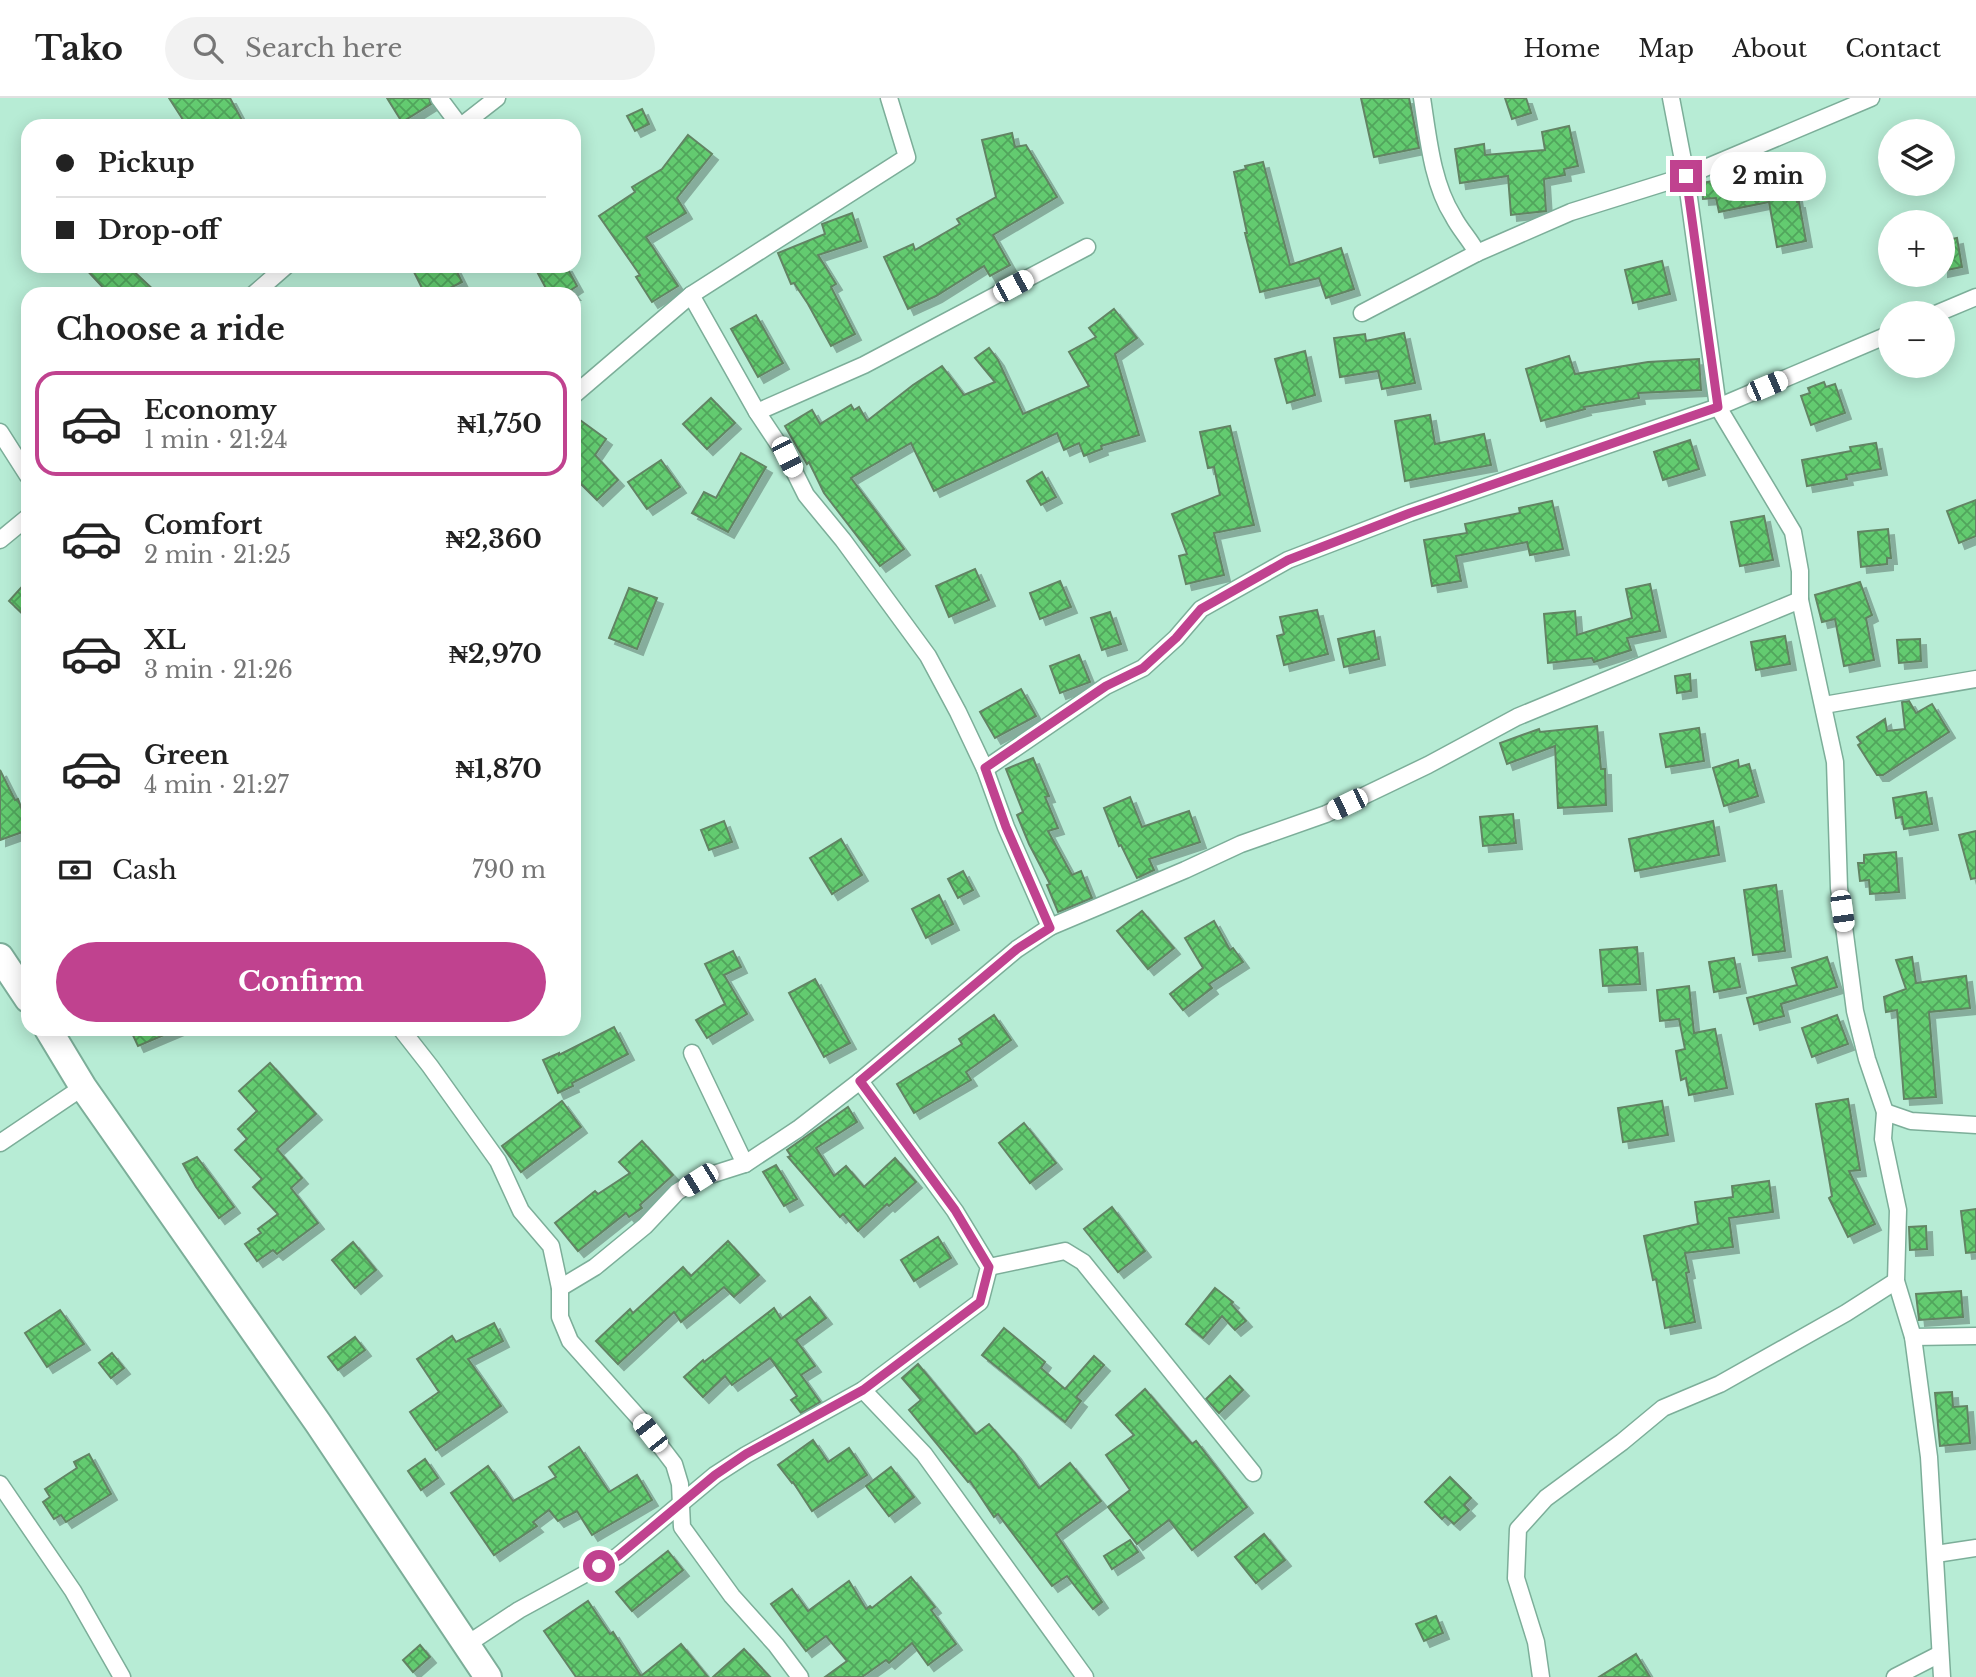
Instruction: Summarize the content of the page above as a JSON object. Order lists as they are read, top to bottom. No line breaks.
{"page":{"header":"Tako","search":"Search here","nav":["Home","Map","About","Contact"],"map_buttons":["+","−"],"banner":["Pickup","Drop-off"],"bubble":"2 min","heading":"Choose a ride","list":[{"name":"Economy","note":"1 min · 21:24","value":"₦1,750"},{"name":"Comfort","note":"2 min · 21:25","value":"₦2,360"},{"name":"XL","note":"3 min · 21:26","value":"₦2,970"},{"name":"Green","note":"4 min · 21:27","value":"₦1,870"}],"pay":["Cash","790 m"],"buttons":"Confirm"}}
